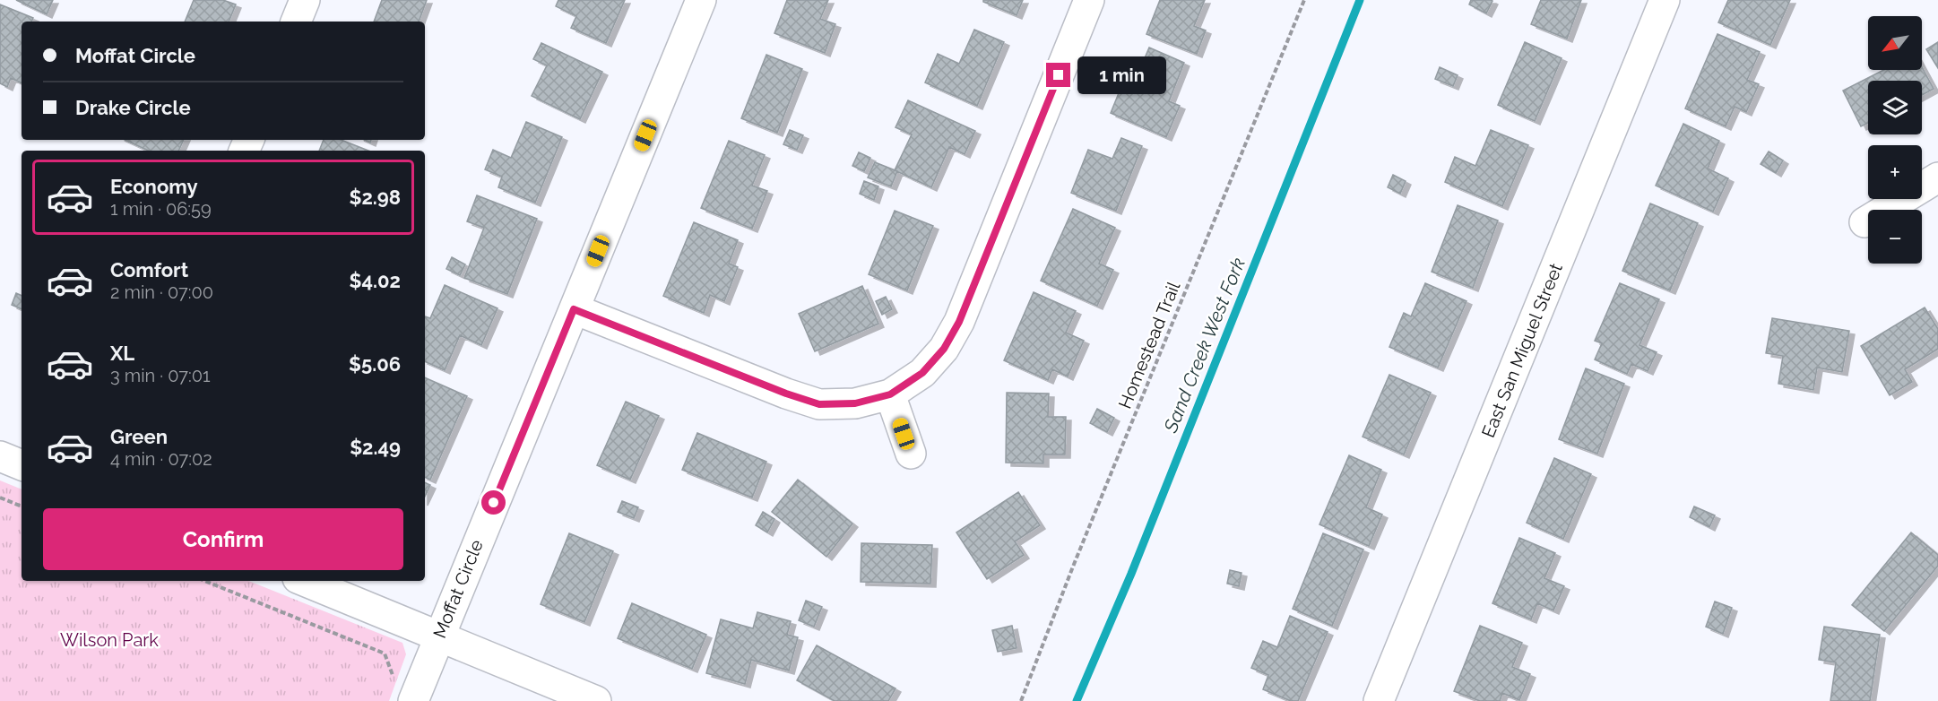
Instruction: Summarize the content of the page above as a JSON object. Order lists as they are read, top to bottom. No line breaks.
{"streets":{"street":["East San Miguel Street","Moffat Circle"],"path":["Homestead Trail"]},"water":["Sand Creek West Fork"],"parks":["Wilson Park"],"north":"bottom left","page":{"map_buttons":["+","−"],"banner":["Moffat Circle","Drake Circle"],"bubble":"1 min","list":[{"name":"Economy","note":"1 min · 06:59","value":"$2.98"},{"name":"Comfort","note":"2 min · 07:00","value":"$4.02"},{"name":"XL","note":"3 min · 07:01","value":"$5.06"},{"name":"Green","note":"4 min · 07:02","value":"$2.49"}],"buttons":"Confirm"}}
